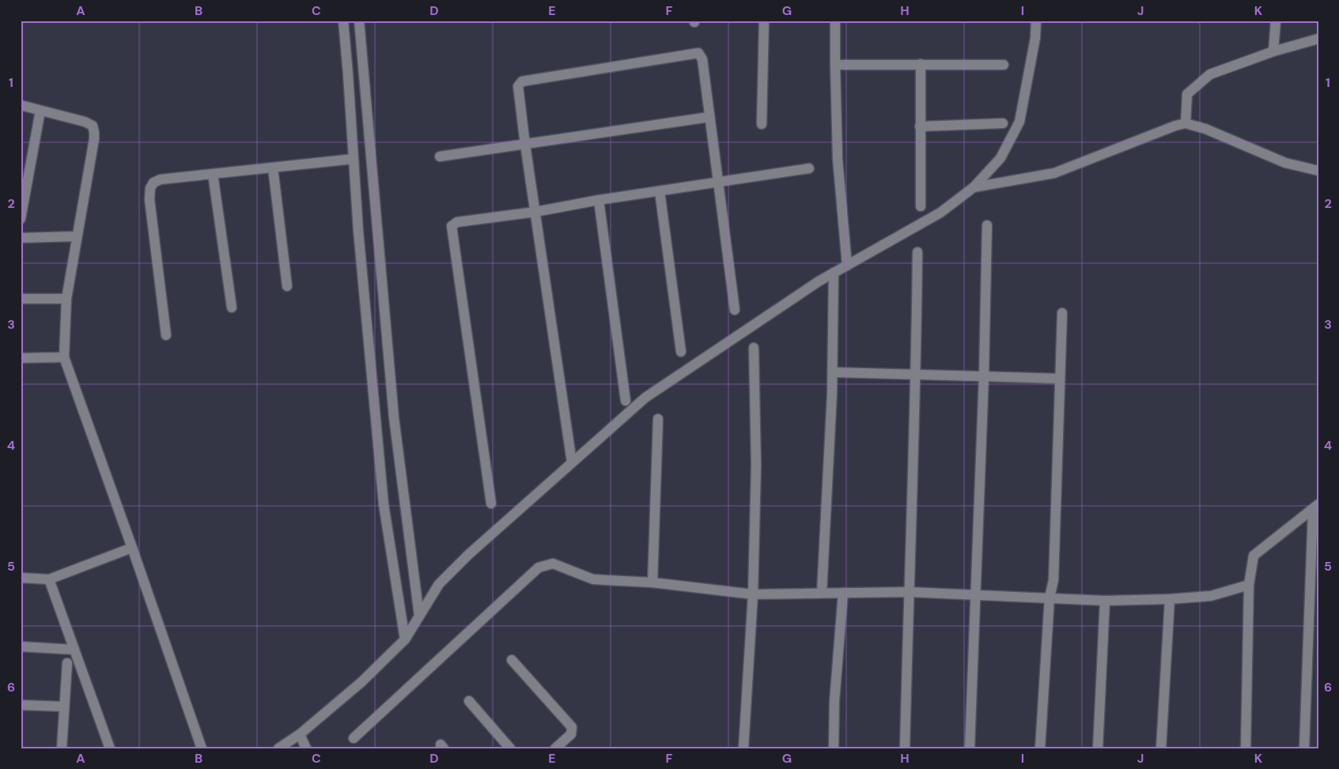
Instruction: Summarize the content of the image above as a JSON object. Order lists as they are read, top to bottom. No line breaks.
{"grid":{"columns":["A","B","C","D","E","F","G","H","I","J","K"],"rows":["1","2","3","4","5","6"]}}
